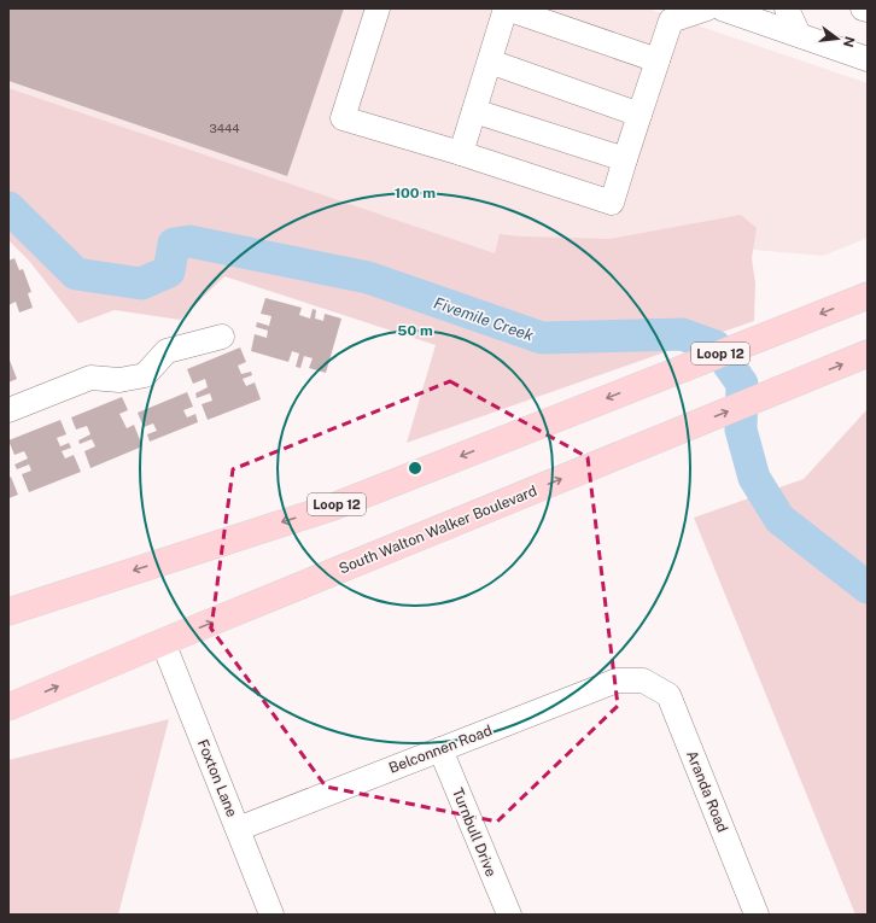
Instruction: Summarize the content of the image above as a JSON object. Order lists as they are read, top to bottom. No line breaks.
{"streets":{"main road":["Loop 12","South Walton Walker Boulevard"],"street":["Belconnen Road","Foxton Lane","Aranda Road","Turnbull Drive"]},"crossings":[["South Walton Walker Boulevard","Foxton Lane"],["Belconnen Road","Foxton Lane"],["Belconnen Road","Aranda Road"],["Belconnen Road","Turnbull Drive"]],"water":["Fivemile Creek"],"house_numbers":["3444"],"north":"right","rings":["100 m","50 m"]}
